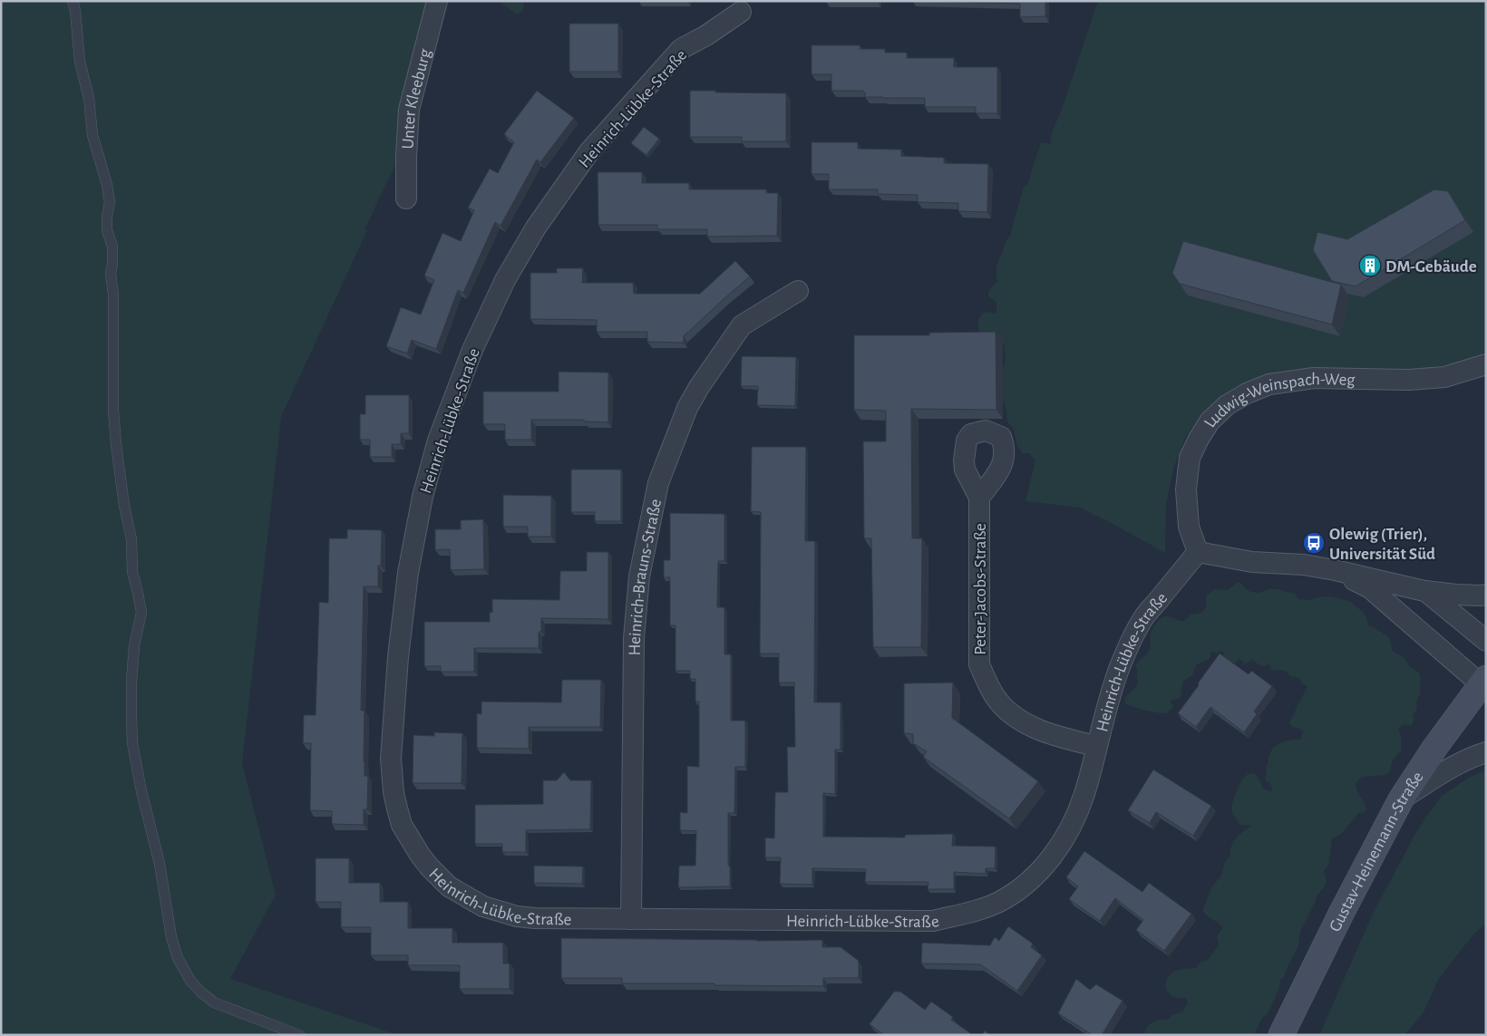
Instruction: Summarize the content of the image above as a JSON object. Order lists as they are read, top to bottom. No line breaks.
{"streets":{"main road":["Gustav-Heinemann-Straße"],"street":["Unter Kleeburg","Heinrich-Lübke-Straße","Ludwig-Weinspach-Weg","Heinrich-Brauns-Straße","Peter-Jacobs-Straße"]},"crossings":[["Heinrich-Lübke-Straße","Ludwig-Weinspach-Weg"],["Heinrich-Lübke-Straße","Heinrich-Brauns-Straße"],["Heinrich-Lübke-Straße","Peter-Jacobs-Straße"]],"places":{"building":["DM-Gebäude"],"bus stop":["Olewig (Trier), Universität Süd"]}}
